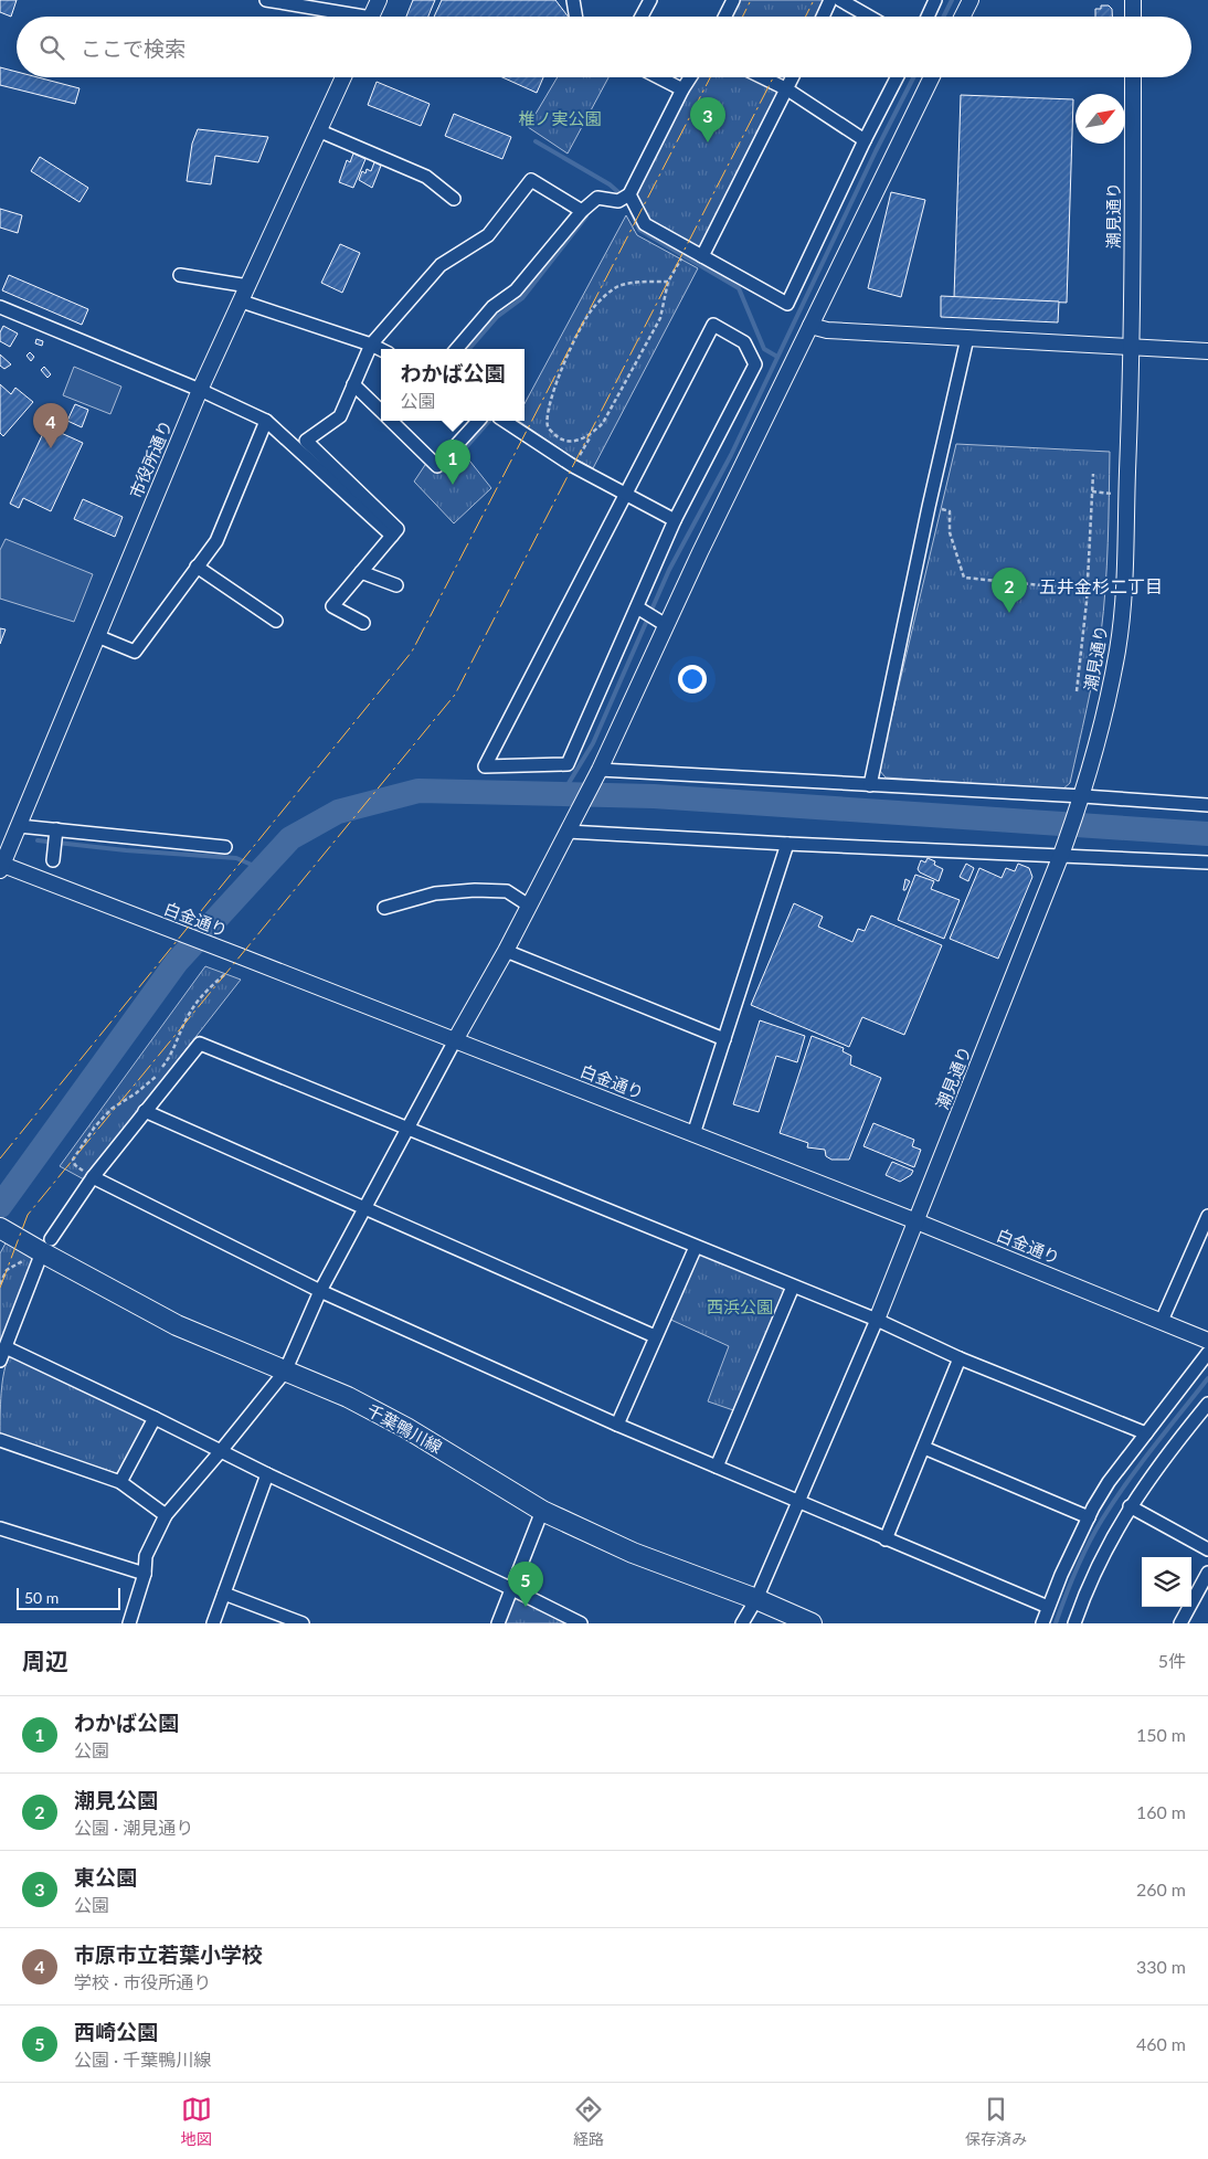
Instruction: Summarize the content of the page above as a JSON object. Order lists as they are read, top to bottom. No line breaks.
{"streets":{"main road":["千葉鴨川線"],"street":["潮見通り","市役所通り","白金通り"]},"crossings":[["潮見通り","白金通り"],["市役所通り","白金通り"]],"districts":["五井金杉二丁目"],"parks":["椎ノ実公園","西浜公園"],"scale_bar":"50 m","north":"top right","page":{"search":"ここで検索","pins":["3","4","1","2","5"],"popup":["わかば公園","公園"],"scale":"50 m","heading":["周辺","5件"],"list":[{"mark":"1","name":"わかば公園","note":"公園","value":"150 m"},{"mark":"2","name":"潮見公園","note":"公園 · 潮見通り","value":"160 m"},{"mark":"3","name":"東公園","note":"公園","value":"260 m"},{"mark":"4","name":"市原市立若葉小学校","note":"学校 · 市役所通り","value":"330 m"},{"mark":"5","name":"西崎公園","note":"公園 · 千葉鴨川線","value":"460 m"}],"nav":["地図","経路","保存済み"]}}
